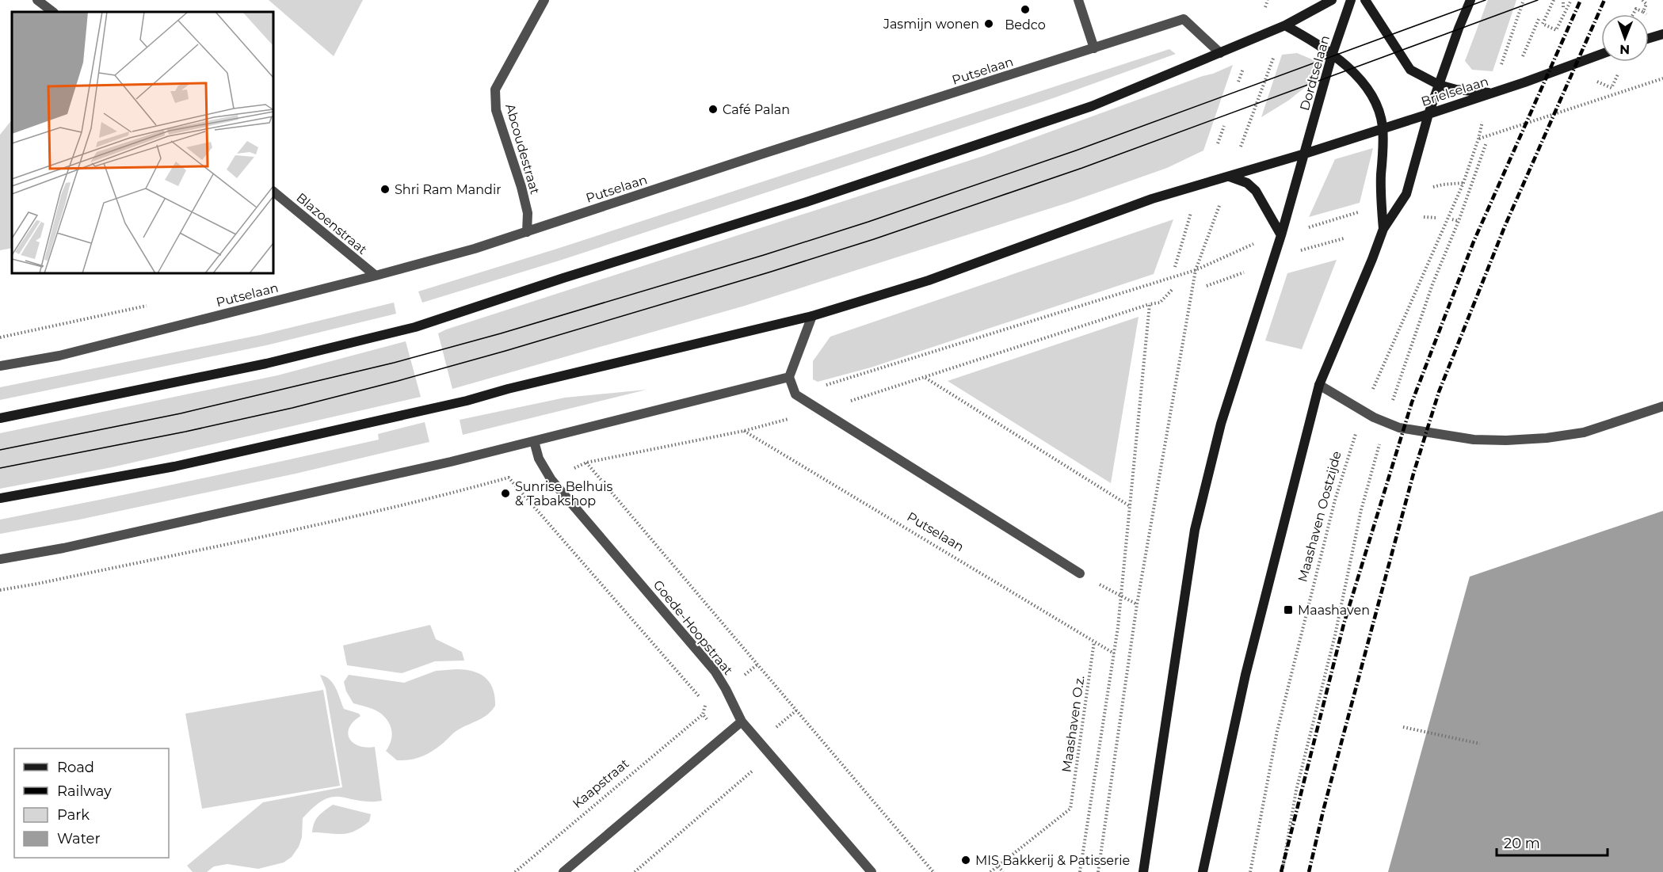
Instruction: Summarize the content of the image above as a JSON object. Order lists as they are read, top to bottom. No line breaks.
{"streets":{"main road":["Dordtselaan","Brielselaan"],"street":["Putselaan","Abcoudestraat","Blazoenstraat","Goede-Hoopstraat"],"path":["Maashaven Oostzijde","Maashaven O.z.","Kaapstraat"]},"crossings":[["Putselaan","Abcoudestraat"],["Putselaan","Blazoenstraat"],["Putselaan","Maashaven O.z."],["Dordtselaan","Brielselaan"]],"places":{"other":["Bedco","Jasmijn wonen","Café Palan","Shri Ram Mandir","Sunrise Belhuis & Tabakshop","MIS Bakkerij & Patisserie"],"transit":["Maashaven"]},"legend":["Road","Railway","Park","Water"],"scale_bar":"20 m","north":"bottom"}
